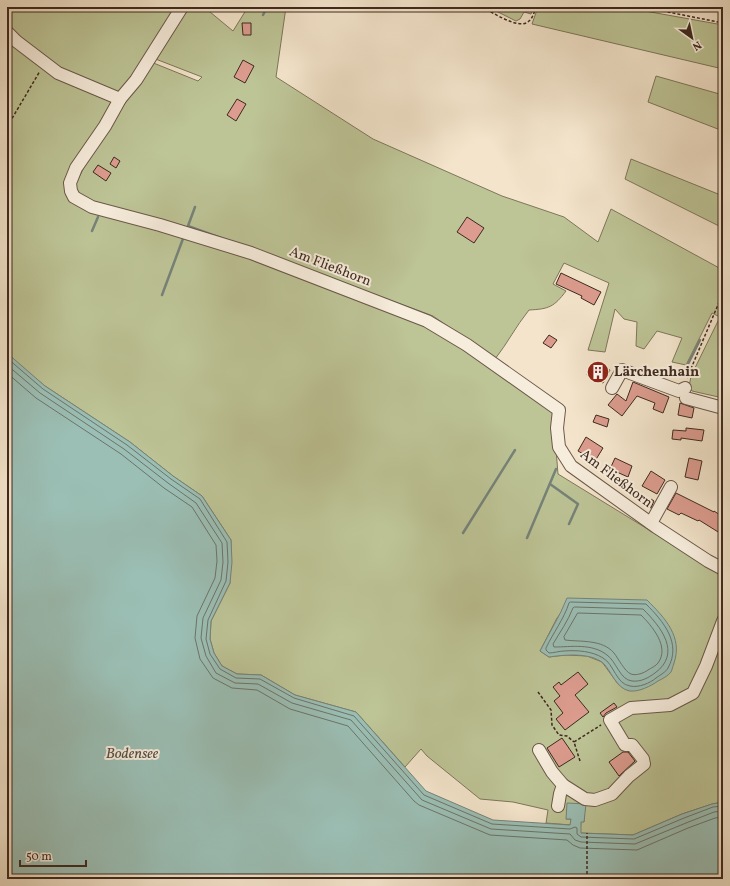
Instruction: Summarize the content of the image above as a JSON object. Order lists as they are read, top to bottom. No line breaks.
{"streets":{"street":["Am Fließhorn"]},"water":["Bodensee"],"places":{"building":["Lärchenhain"]},"scale_bar":"50 m","north":"bottom right"}
